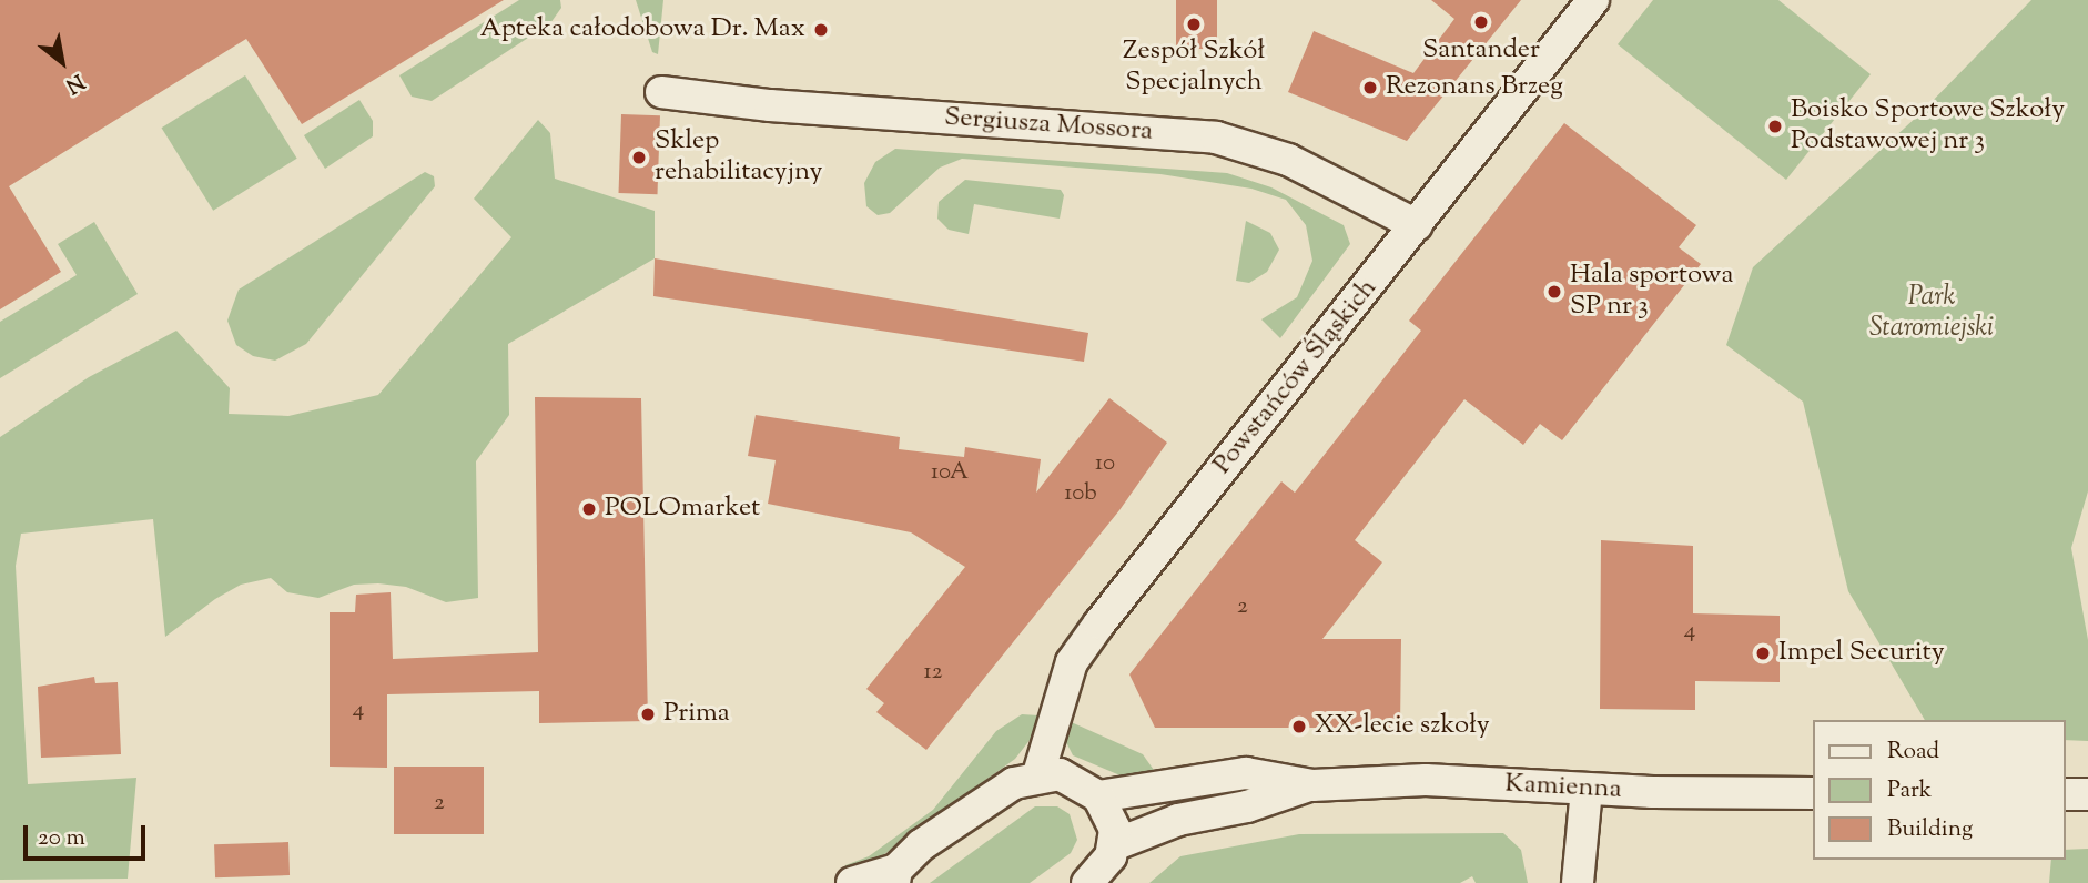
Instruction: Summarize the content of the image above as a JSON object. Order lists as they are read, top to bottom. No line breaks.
{"streets":{"street":["Sergiusza Mossora","Powstańców Śląskich","Kamienna"]},"crossings":[["Sergiusza Mossora","Powstańców Śląskich"]],"parks":["Park Staromiejski"],"places":["Santander","Zespół Szkół Specjalnych","Apteka całodobowa Dr. Max","Rezonans Brzeg","Boisko Sportowe Szkoły Podstawowej nr 3","Sklep rehabilitacyjny","Hala sportowa SP nr 3","POLOmarket","Impel Security","Prima","XX-lecie szkoły"],"house_numbers":["10","10A","10b","2","4","12","4","2"],"legend":["Road","Park","Building"],"scale_bar":"20 m","north":"bottom right"}
